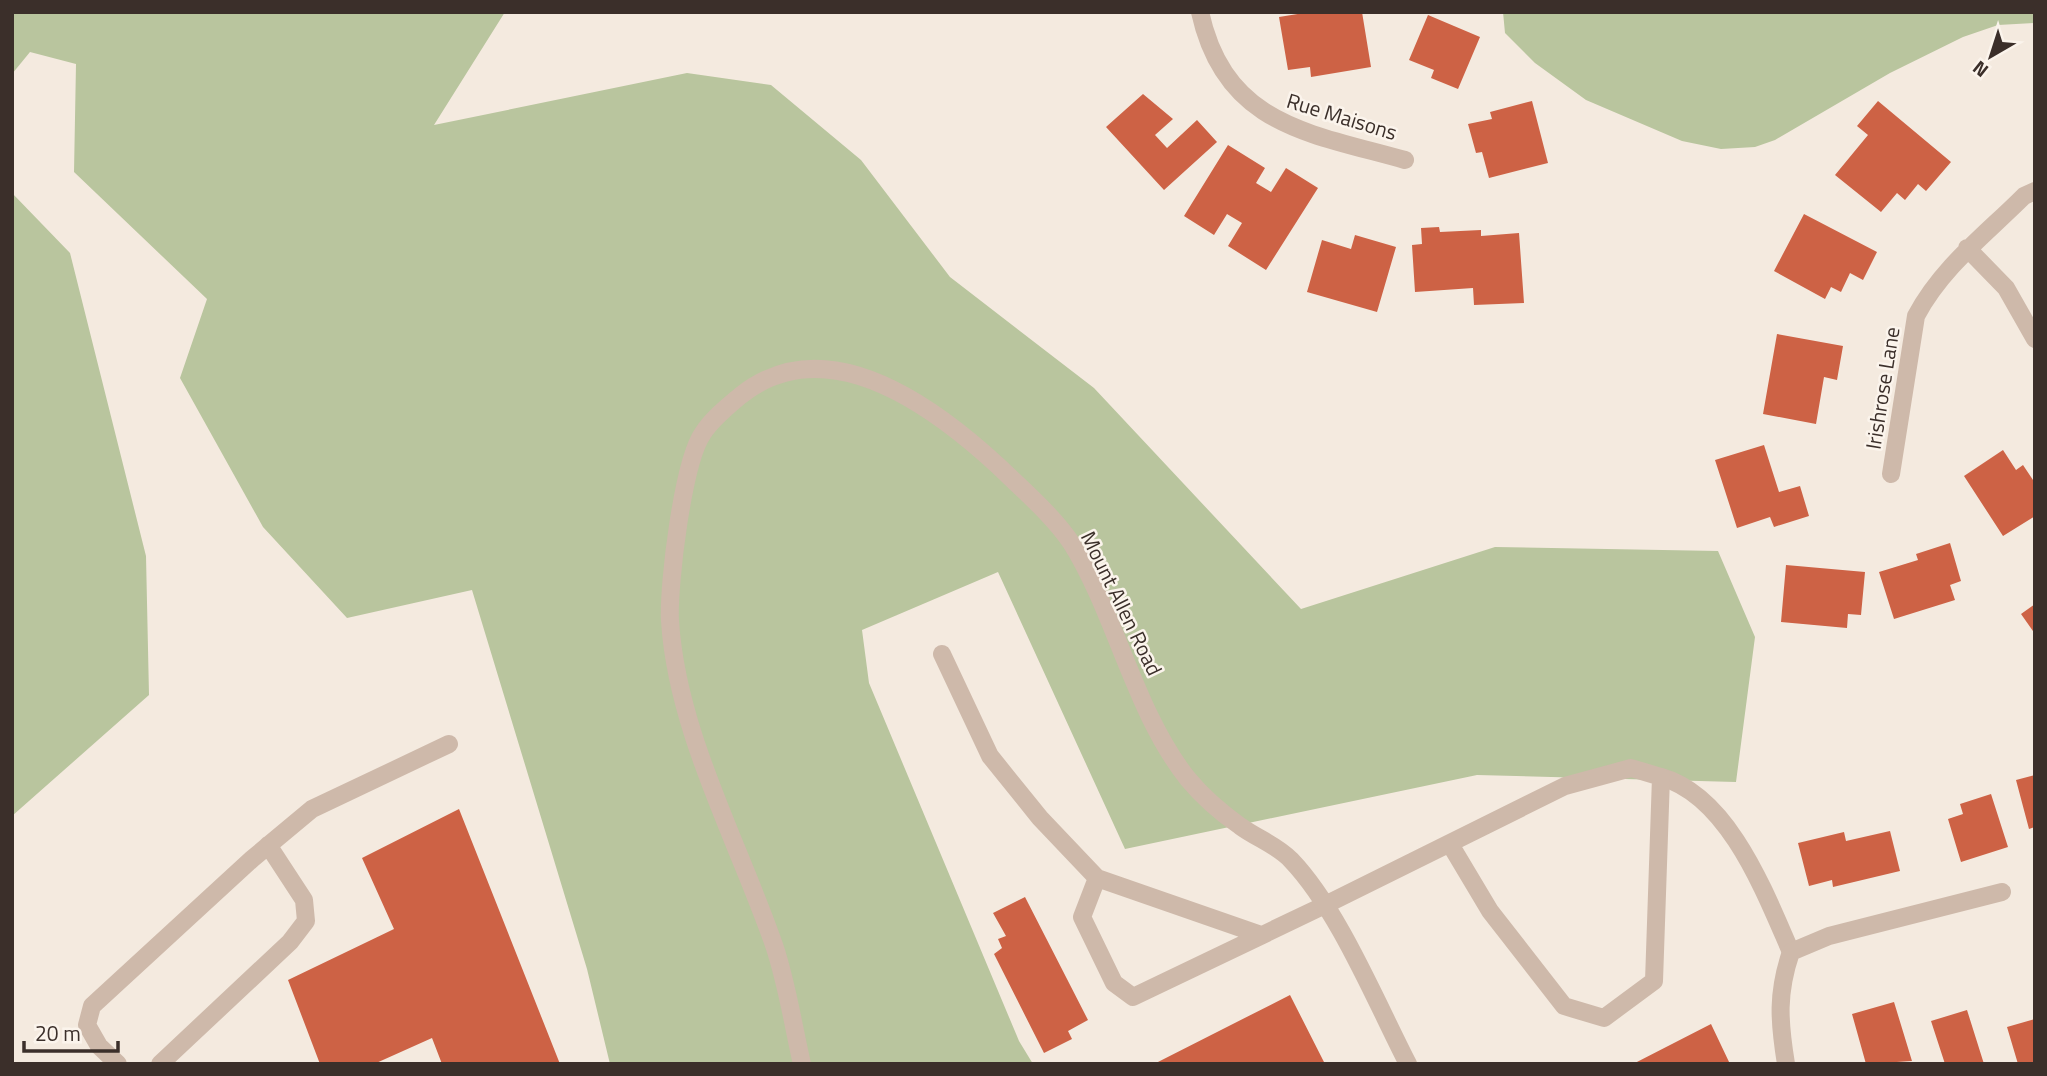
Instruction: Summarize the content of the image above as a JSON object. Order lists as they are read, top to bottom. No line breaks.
{"streets":{"street":["Rue Maisons","Irishrose Lane","Mount Allen Road"]},"scale_bar":"20 m","north":"bottom left"}
